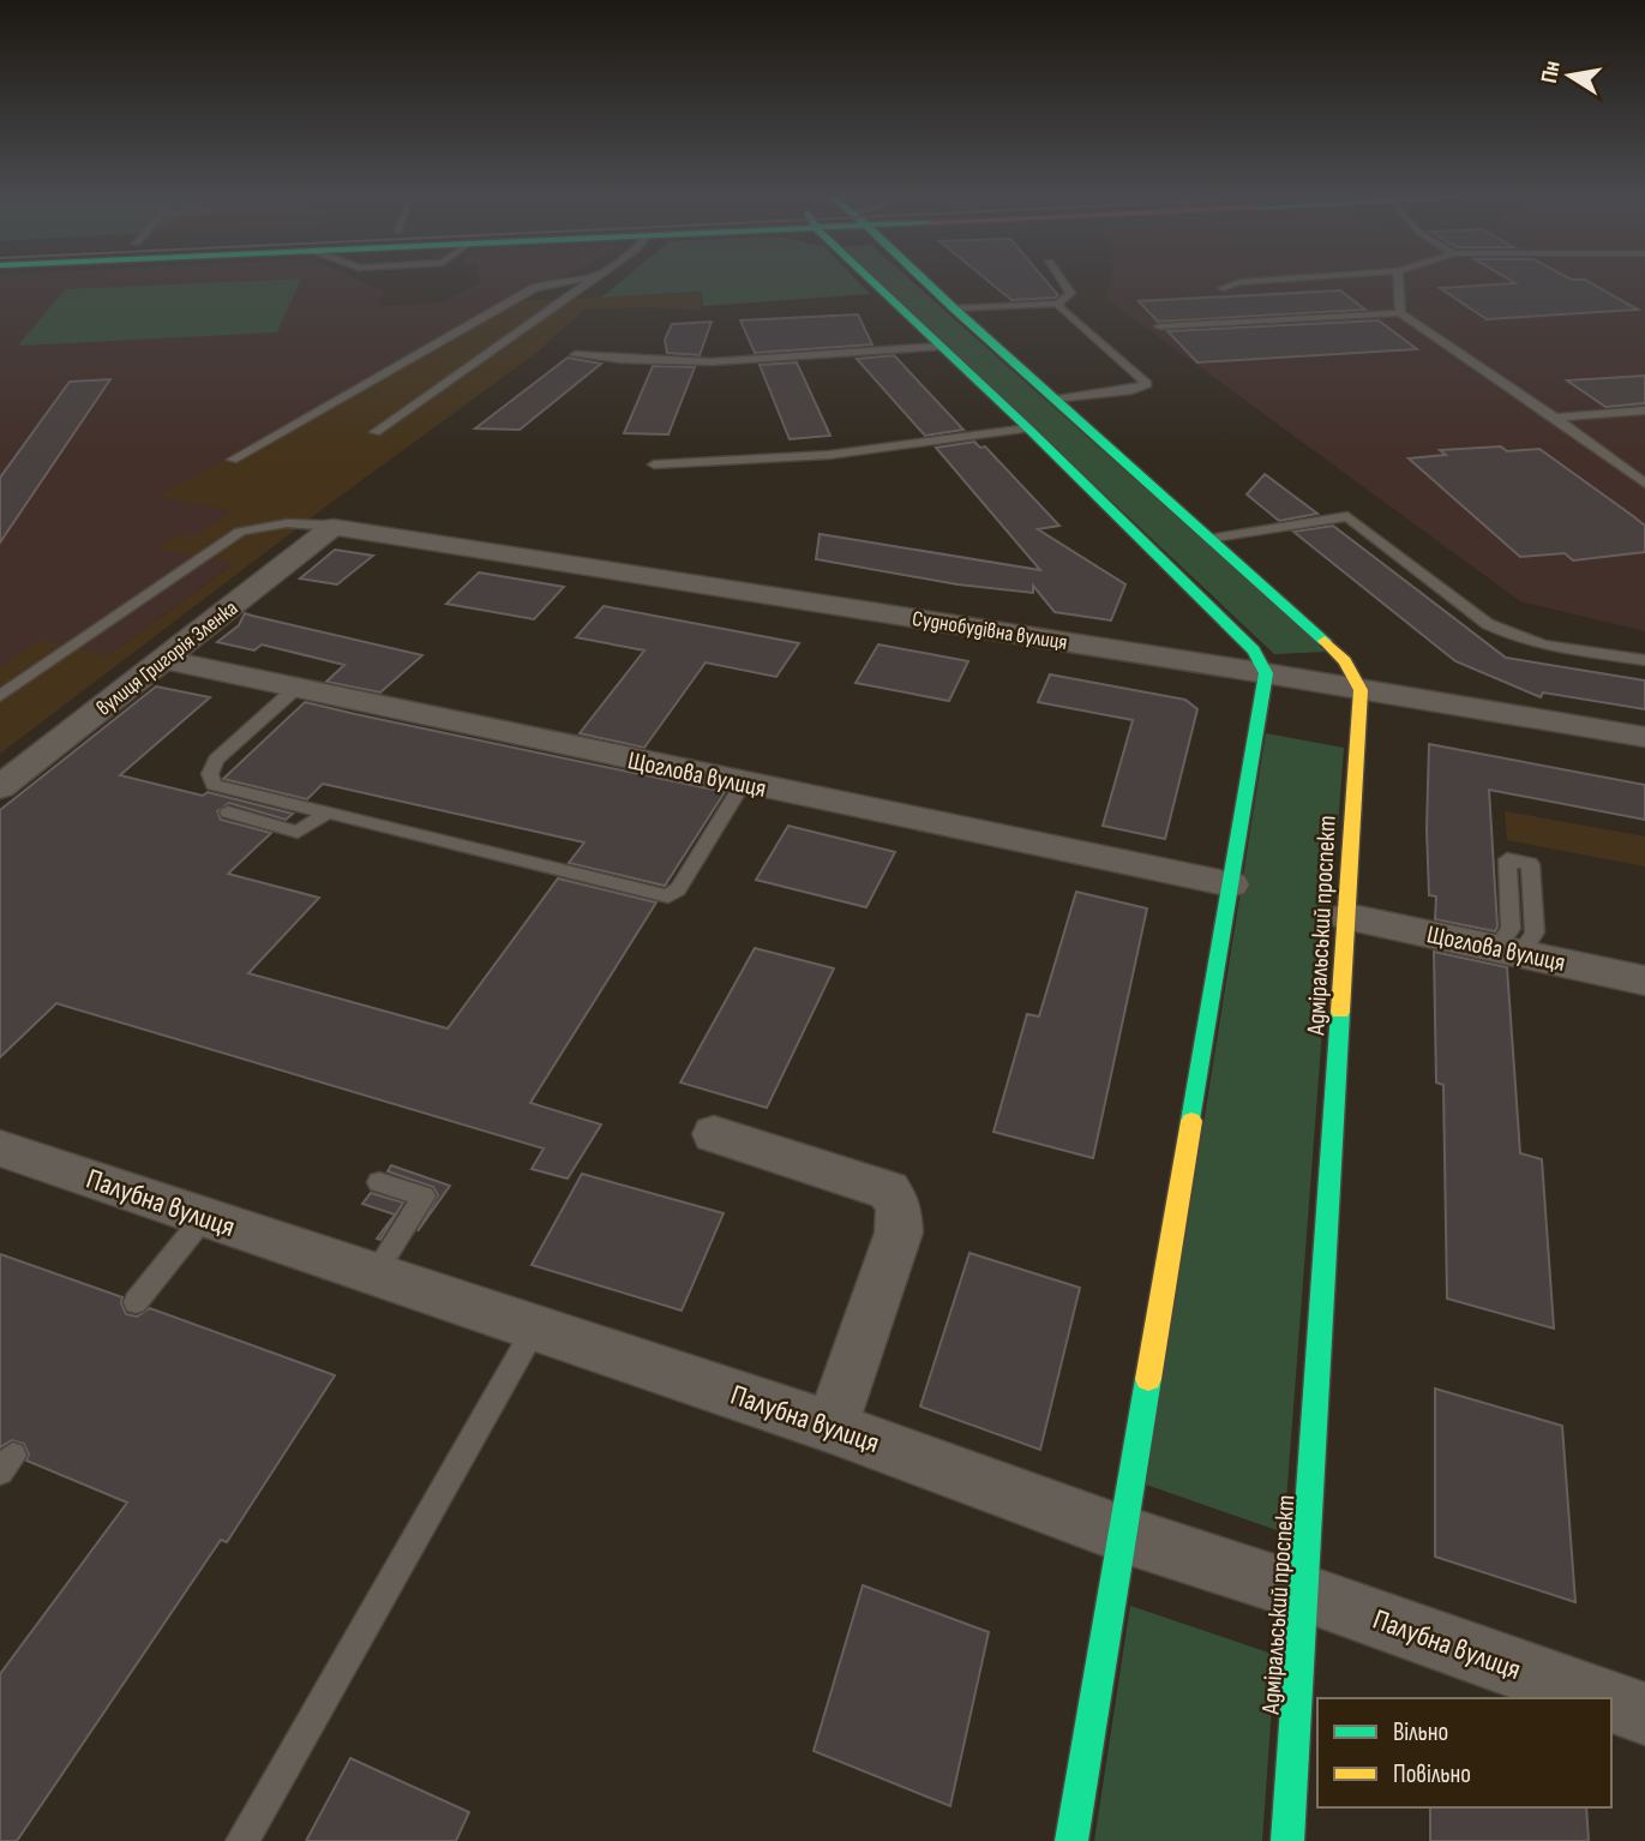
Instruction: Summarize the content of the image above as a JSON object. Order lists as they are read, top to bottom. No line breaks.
{"streets":{"main road":["Адміральський проспект"],"street":["Суднобудівна вулиця","вулиця Григорія Зленка","Щоглова вулиця","Палубна вулиця"]},"crossings":[["Суднобудівна вулиця","вулиця Григорія Зленка"],["Суднобудівна вулиця","Адміральський проспект"],["вулиця Григорія Зленка","Щоглова вулиця"],["Щоглова вулиця","Адміральський проспект"],["Адміральський проспект","Палубна вулиця"]],"legend":["Вільно","Повільно"],"north":"left"}
